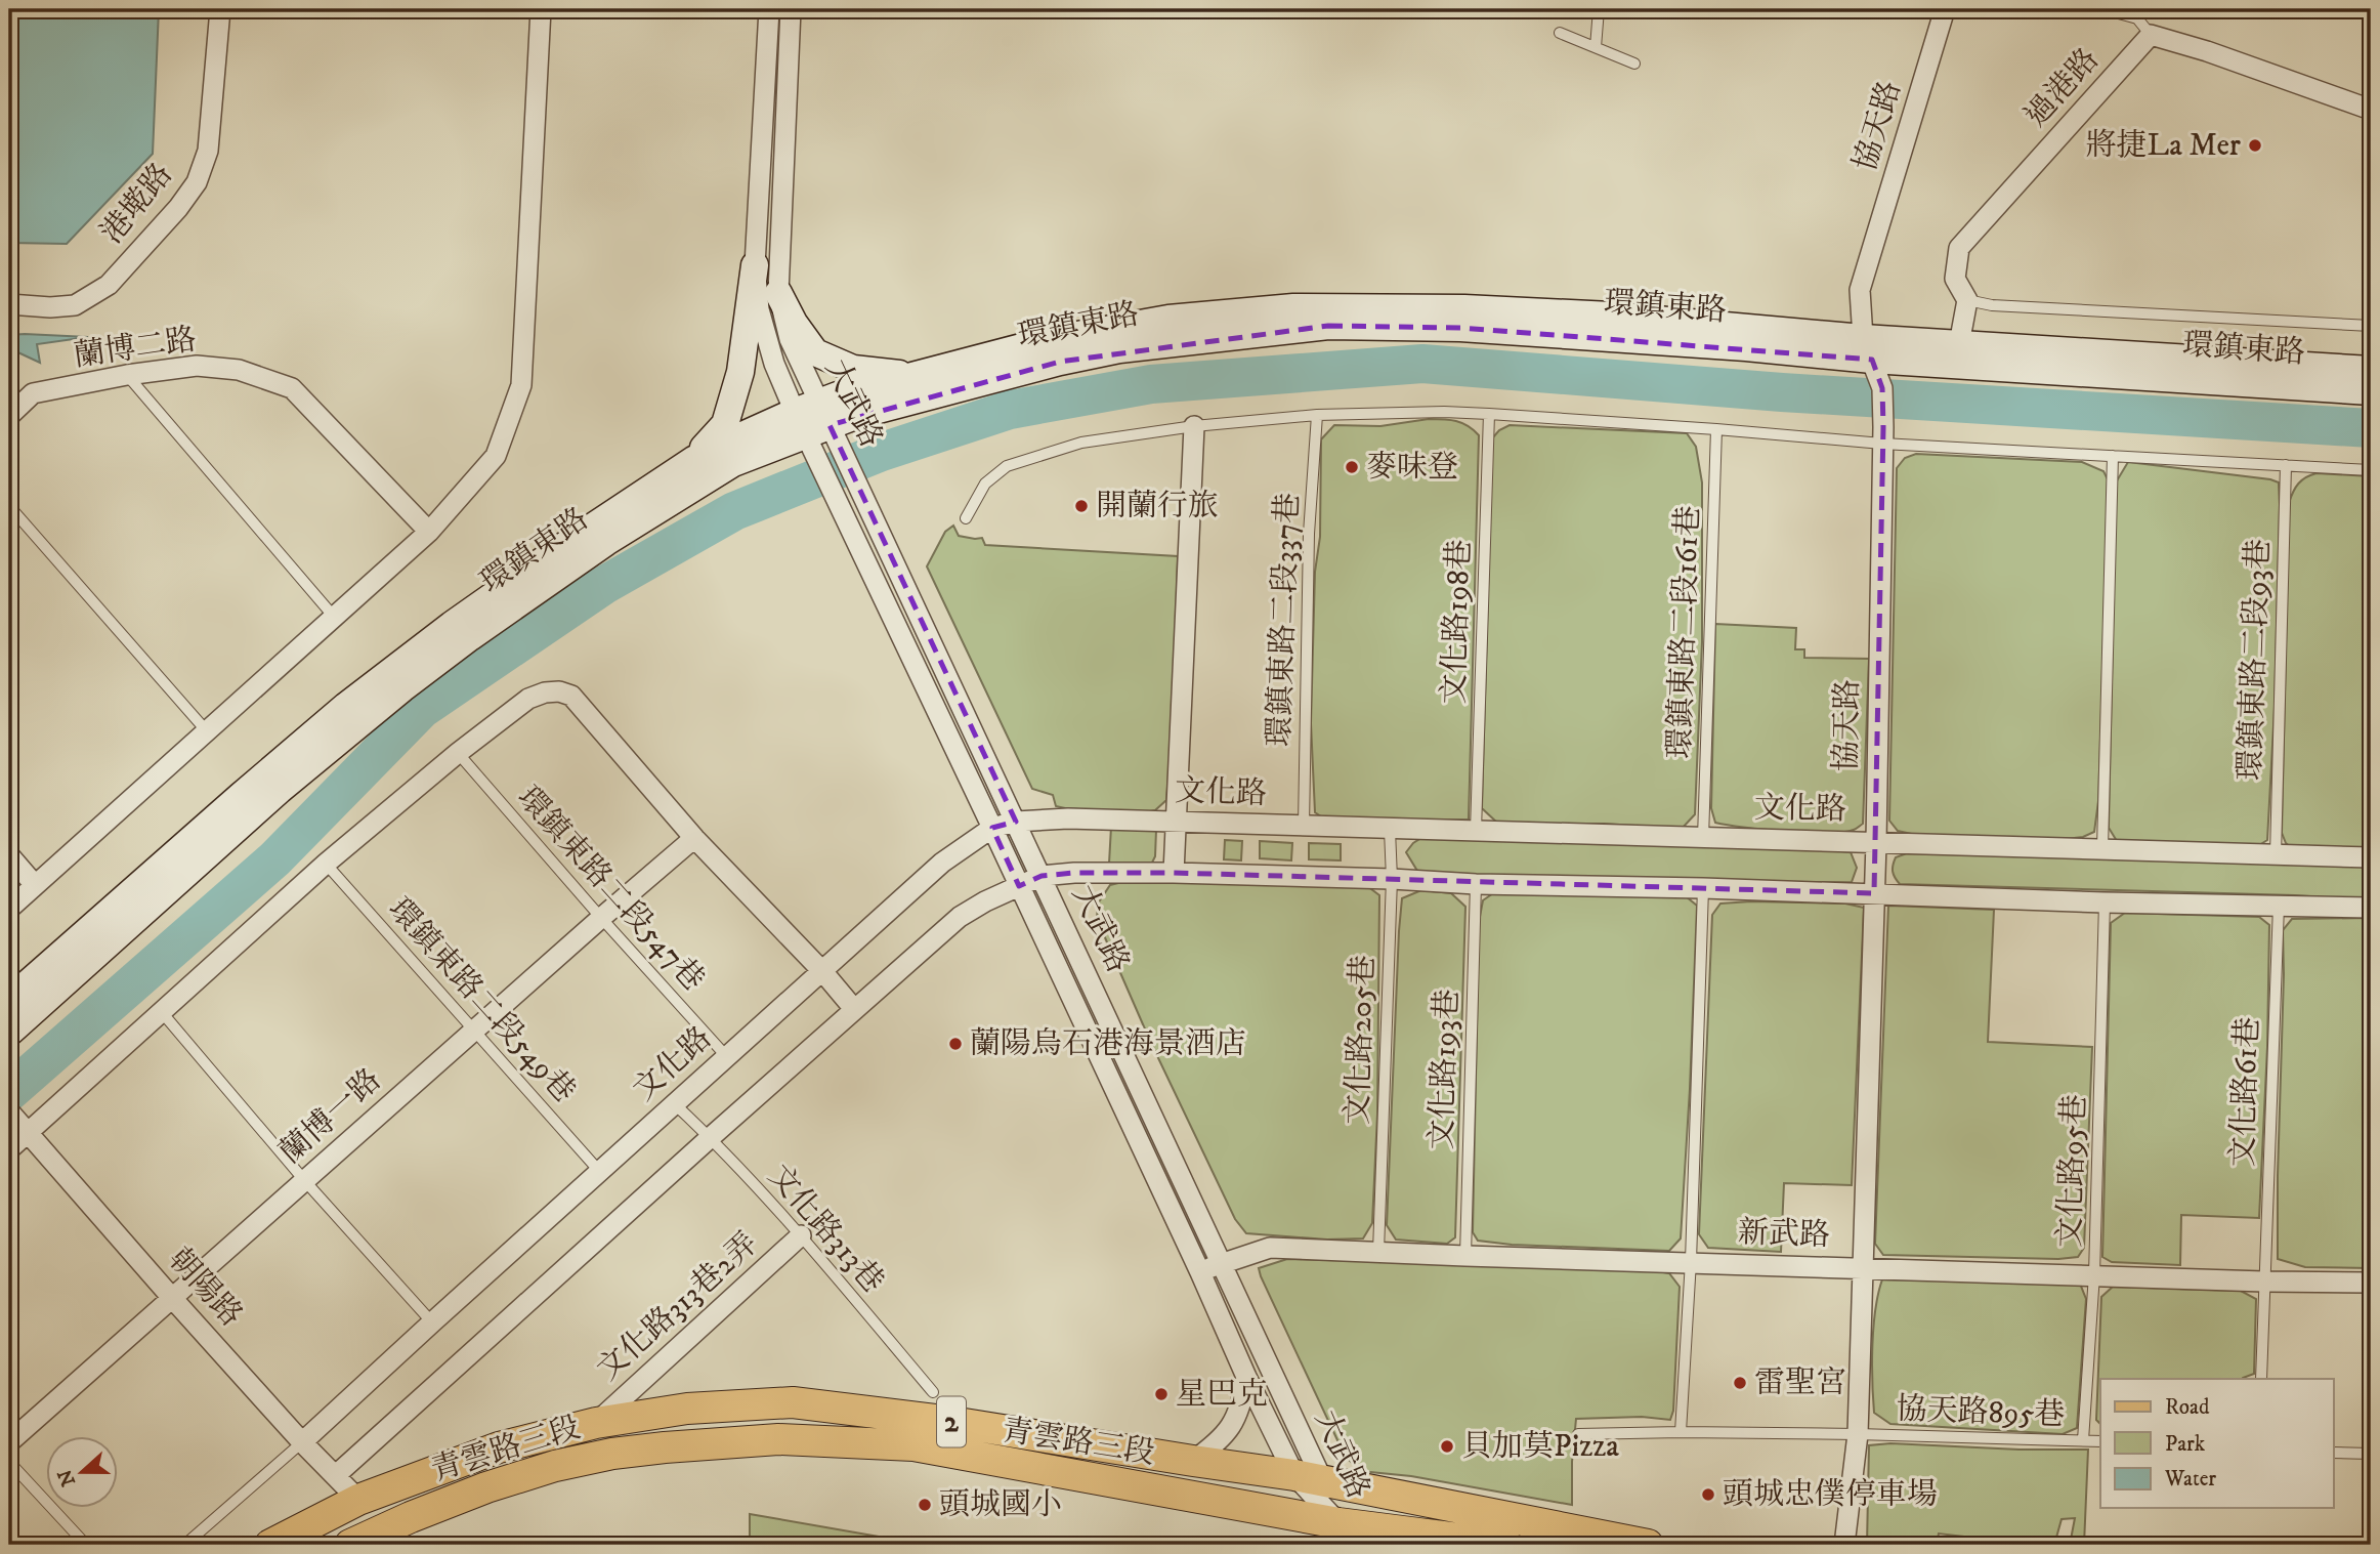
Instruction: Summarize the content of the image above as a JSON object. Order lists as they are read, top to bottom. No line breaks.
{"streets":{"main road":["2","青雲路三段"],"street":["過港路","協天路","港墘路","環鎮東路","蘭博二路","大武路","文化路","蘭博一路","新武路","朝陽路","文化路313巷2弄"],"lane":["環鎮東路二段337巷","文化路198巷","環鎮東路二段161巷","環鎮東路二段93巷","環鎮東路二段547巷","環鎮東路二段549巷","文化路205巷","文化路193巷","文化路61巷","文化路95巷","文化路313巷","協天路895巷"]},"crossings":[["過港路","環鎮東路"],["協天路","環鎮東路"],["協天路","文化路"],["協天路","新武路"],["協天路","協天路895巷"],["環鎮東路","大武路"],["大武路","文化路"],["大武路","新武路"],["大武路","青雲路三段"],["環鎮東路二段337巷","文化路"],["文化路198巷","文化路"],["環鎮東路二段161巷","文化路"],["環鎮東路二段93巷","文化路"],["文化路","環鎮東路二段547巷"],["文化路","環鎮東路二段549巷"],["文化路","文化路205巷"],["文化路","文化路313巷"],["文化路","朝陽路"],["環鎮東路二段547巷","蘭博一路"],["環鎮東路二段549巷","蘭博一路"],["文化路205巷","新武路"],["文化路193巷","新武路"],["文化路61巷","新武路"],["蘭博一路","朝陽路"],["文化路95巷","新武路"],["文化路95巷","協天路895巷"],["文化路313巷","文化路313巷2弄"],["朝陽路","青雲路三段"],["文化路313巷2弄","青雲路三段"]],"places":["將捷La Mer","麥味登","開蘭行旅","蘭陽烏石港海景酒店","雷聖宮","星巴克","貝加莫Pizza","頭城忠僕停車場","頭城國小"],"legend":["Road","Park","Water"],"north":"left"}
